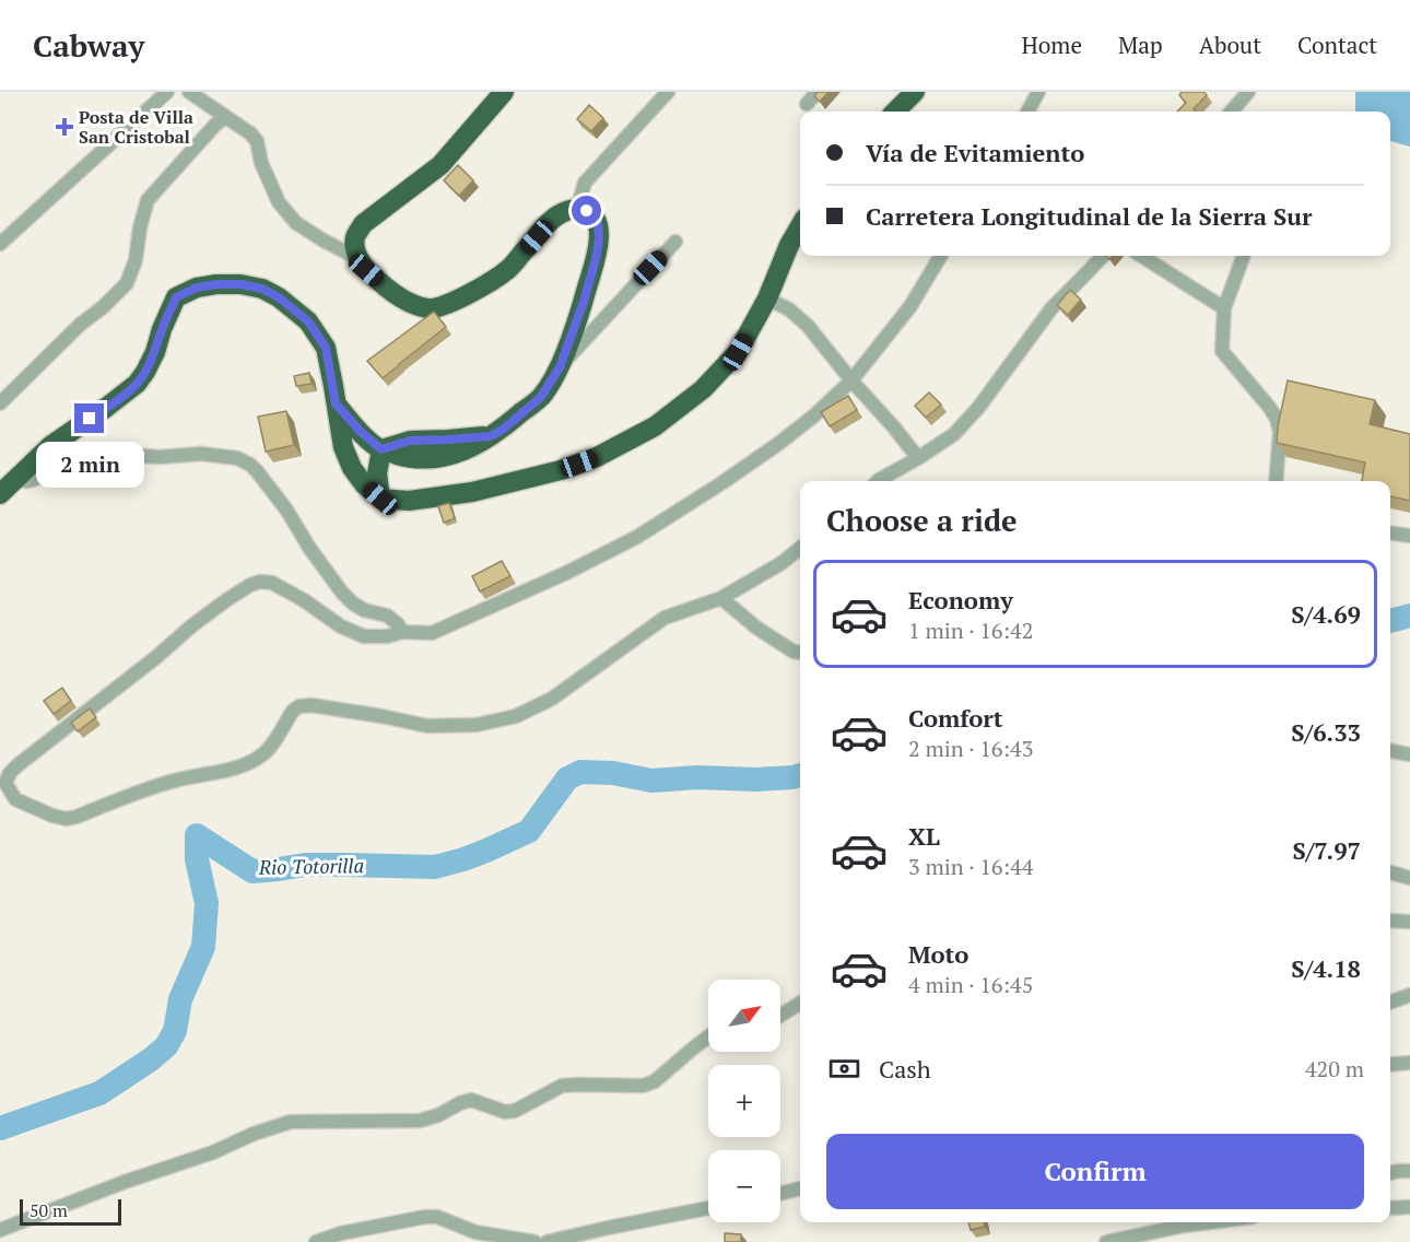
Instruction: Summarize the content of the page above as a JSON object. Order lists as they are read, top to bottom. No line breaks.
{"water":["Rio Totorilla"],"places":{"health":["Posta de Villa San Cristobal"]},"scale_bar":"50 m","north":"top right","page":{"header":"Cabway","nav":["Home","Map","About","Contact"],"banner":["Vía de Evitamiento","Carretera Longitudinal de la Sierra Sur"],"bubble":"2 min","heading":"Choose a ride","list":[{"name":"Economy","note":"1 min · 16:42","value":"S/4.69"},{"name":"Comfort","note":"2 min · 16:43","value":"S/6.33"},{"name":"XL","note":"3 min · 16:44","value":"S/7.97"},{"name":"Moto","note":"4 min · 16:45","value":"S/4.18"}],"map_buttons":["+","−"],"pay":["Cash","420 m"],"buttons":"Confirm","scale":"50 m"}}
